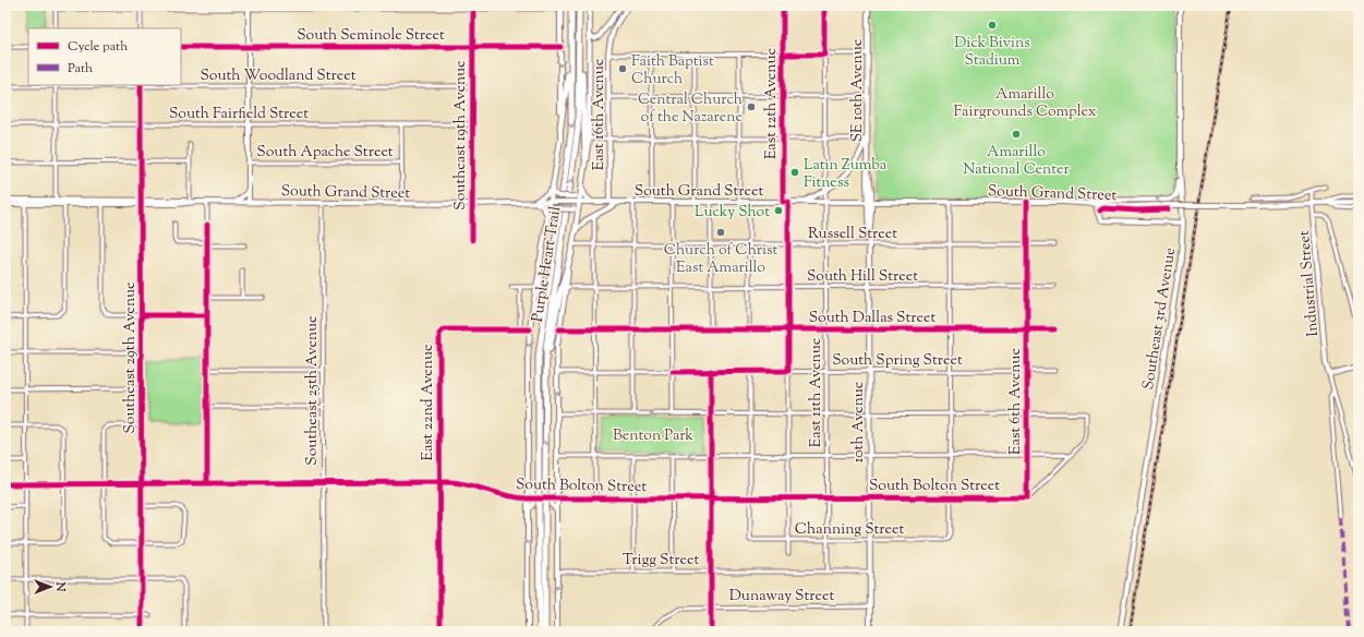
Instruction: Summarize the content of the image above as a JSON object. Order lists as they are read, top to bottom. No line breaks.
{"streets":{"highway":["Purple Heart Trail"],"main road":["SE 10th Avenue","East 16th Avenue","South Grand Street","Industrial Street","Southeast 3rd Avenue","10th Avenue","South Bolton Street"],"street":["South Seminole Street","South Woodland Street","East 12th Avenue","South Fairfield Street","Southeast 19th Avenue","South Apache Street","Russell Street","South Hill Street","South Dallas Street","Southeast 29th Avenue","South Spring Street","Southeast 25th Avenue","East 11th Avenue","East 6th Avenue","East 22nd Avenue","Channing Street","Trigg Street","Dunaway Street"]},"crossings":[["South Seminole Street","Southeast 19th Avenue"],["South Woodland Street","Southeast 19th Avenue"],["South Woodland Street","Southeast 29th Avenue"],["SE 10th Avenue","10th Avenue"],["East 12th Avenue","South Grand Street"],["East 12th Avenue","Russell Street"],["East 12th Avenue","South Hill Street"],["East 12th Avenue","South Dallas Street"],["East 12th Avenue","South Spring Street"],["East 12th Avenue","South Bolton Street"],["East 12th Avenue","Channing Street"],["South Fairfield Street","Southeast 19th Avenue"],["South Fairfield Street","Southeast 29th Avenue"],["East 16th Avenue","South Grand Street"],["Southeast 19th Avenue","South Grand Street"],["South Grand Street","Industrial Street"],["South Grand Street","Southeast 29th Avenue"],["South Grand Street","Southeast 25th Avenue"],["South Grand Street","East 11th Avenue"],["South Grand Street","East 6th Avenue"],["South Grand Street","10th Avenue"],["Russell Street","East 11th Avenue"],["Russell Street","East 6th Avenue"],["Russell Street","10th Avenue"],["South Hill Street","East 11th Avenue"],["South Hill Street","East 6th Avenue"],["South Hill Street","10th Avenue"],["South Dallas Street","East 11th Avenue"],["South Dallas Street","East 6th Avenue"],["South Dallas Street","10th Avenue"],["Southeast 29th Avenue","South Bolton Street"],["South Spring Street","East 11th Avenue"],["South Spring Street","East 6th Avenue"],["South Spring Street","10th Avenue"],["Southeast 25th Avenue","South Bolton Street"],["East 11th Avenue","South Bolton Street"],["East 11th Avenue","Channing Street"],["East 11th Avenue","Trigg Street"],["East 6th Avenue","South Bolton Street"],["East 22nd Avenue","South Bolton Street"],["10th Avenue","South Bolton Street"],["10th Avenue","Channing Street"],["10th Avenue","Trigg Street"],["10th Avenue","Dunaway Street"],["South Bolton Street","Channing Street"]],"parks":["Amarillo Fairgrounds Complex","Benton Park"],"places":["Dick Bivins Stadium","Faith Baptist Church","Central Church of the Nazarene","Amarillo National Center","Latin Zumba Fitness","Lucky Shot","Church of Christ East Amarillo"],"legend":["Cycle path","Path"],"north":"right"}
